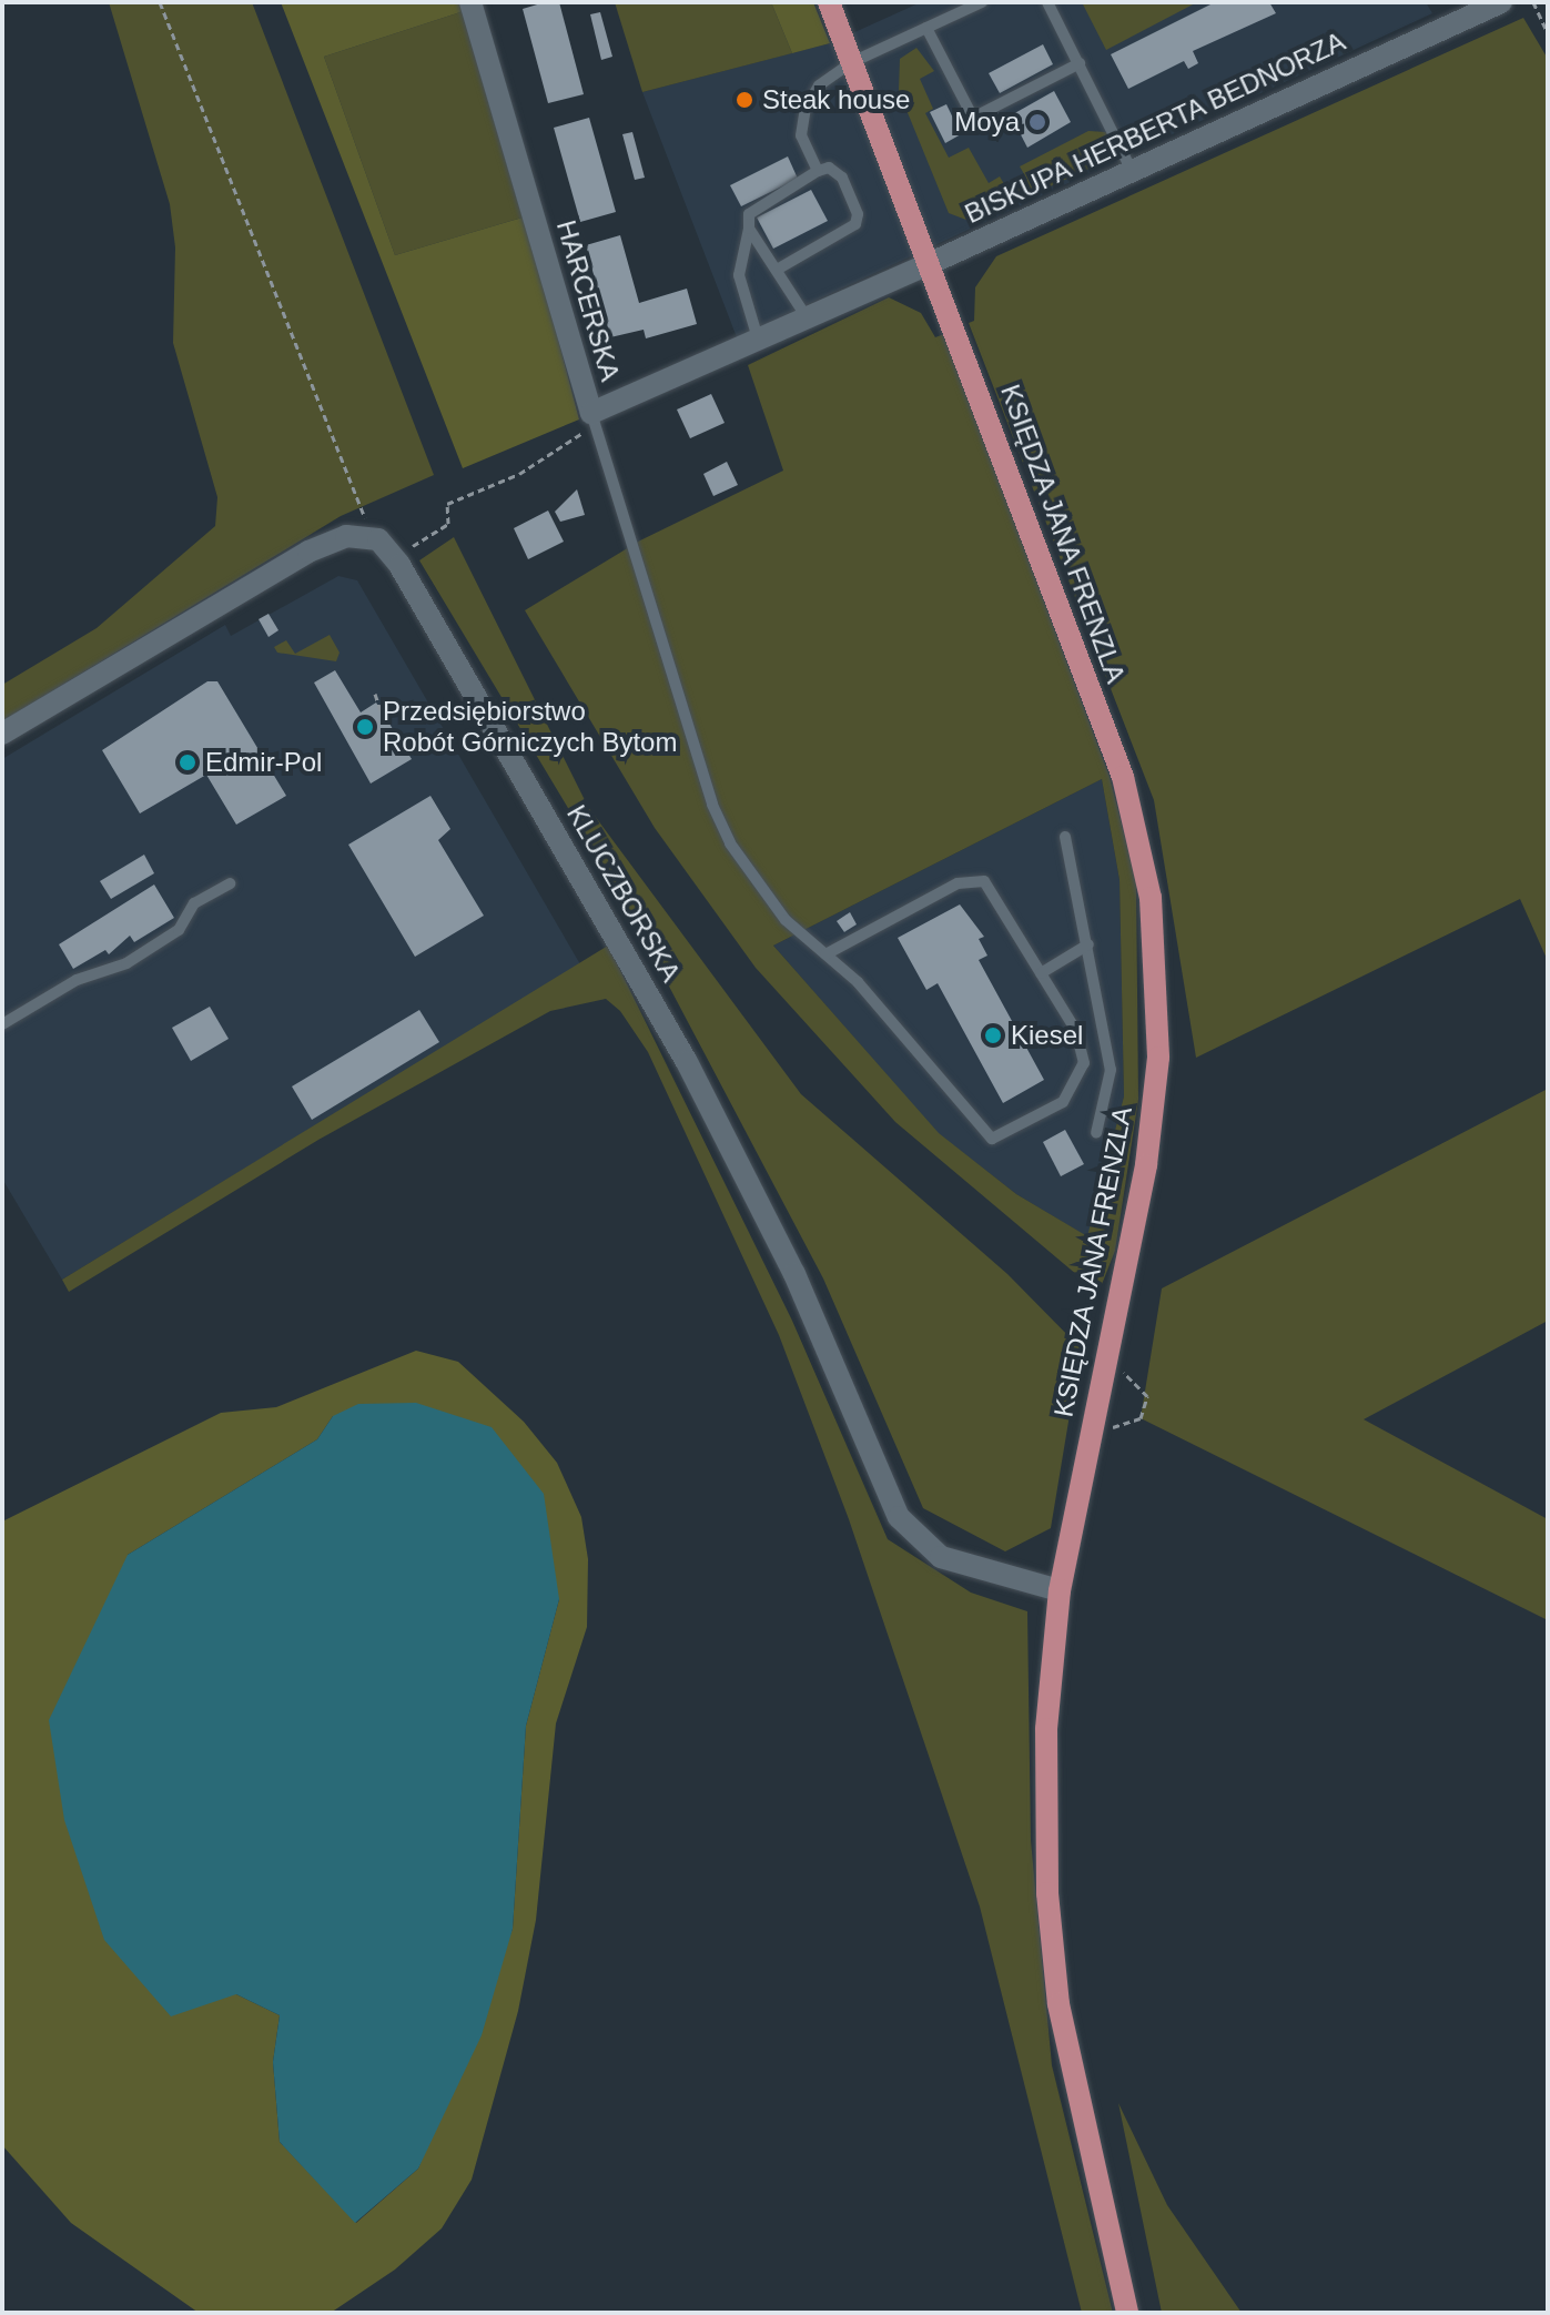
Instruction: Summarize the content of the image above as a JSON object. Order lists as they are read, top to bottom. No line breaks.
{"streets":{"main road":["KSIĘDZA JANA FRENZLA"],"street":["BISKUPA HERBERTA BEDNORZA","HARCERSKA","KLUCZBORSKA"]},"crossings":[["BISKUPA HERBERTA BEDNORZA","HARCERSKA"],["BISKUPA HERBERTA BEDNORZA","KSIĘDZA JANA FRENZLA"],["HARCERSKA","KSIĘDZA JANA FRENZLA"],["KSIĘDZA JANA FRENZLA","KLUCZBORSKA"]],"places":["Steak house","Moya","Przedsiębiorstwo Robót Górniczych Bytom","Edmir-Pol","Kiesel"]}
